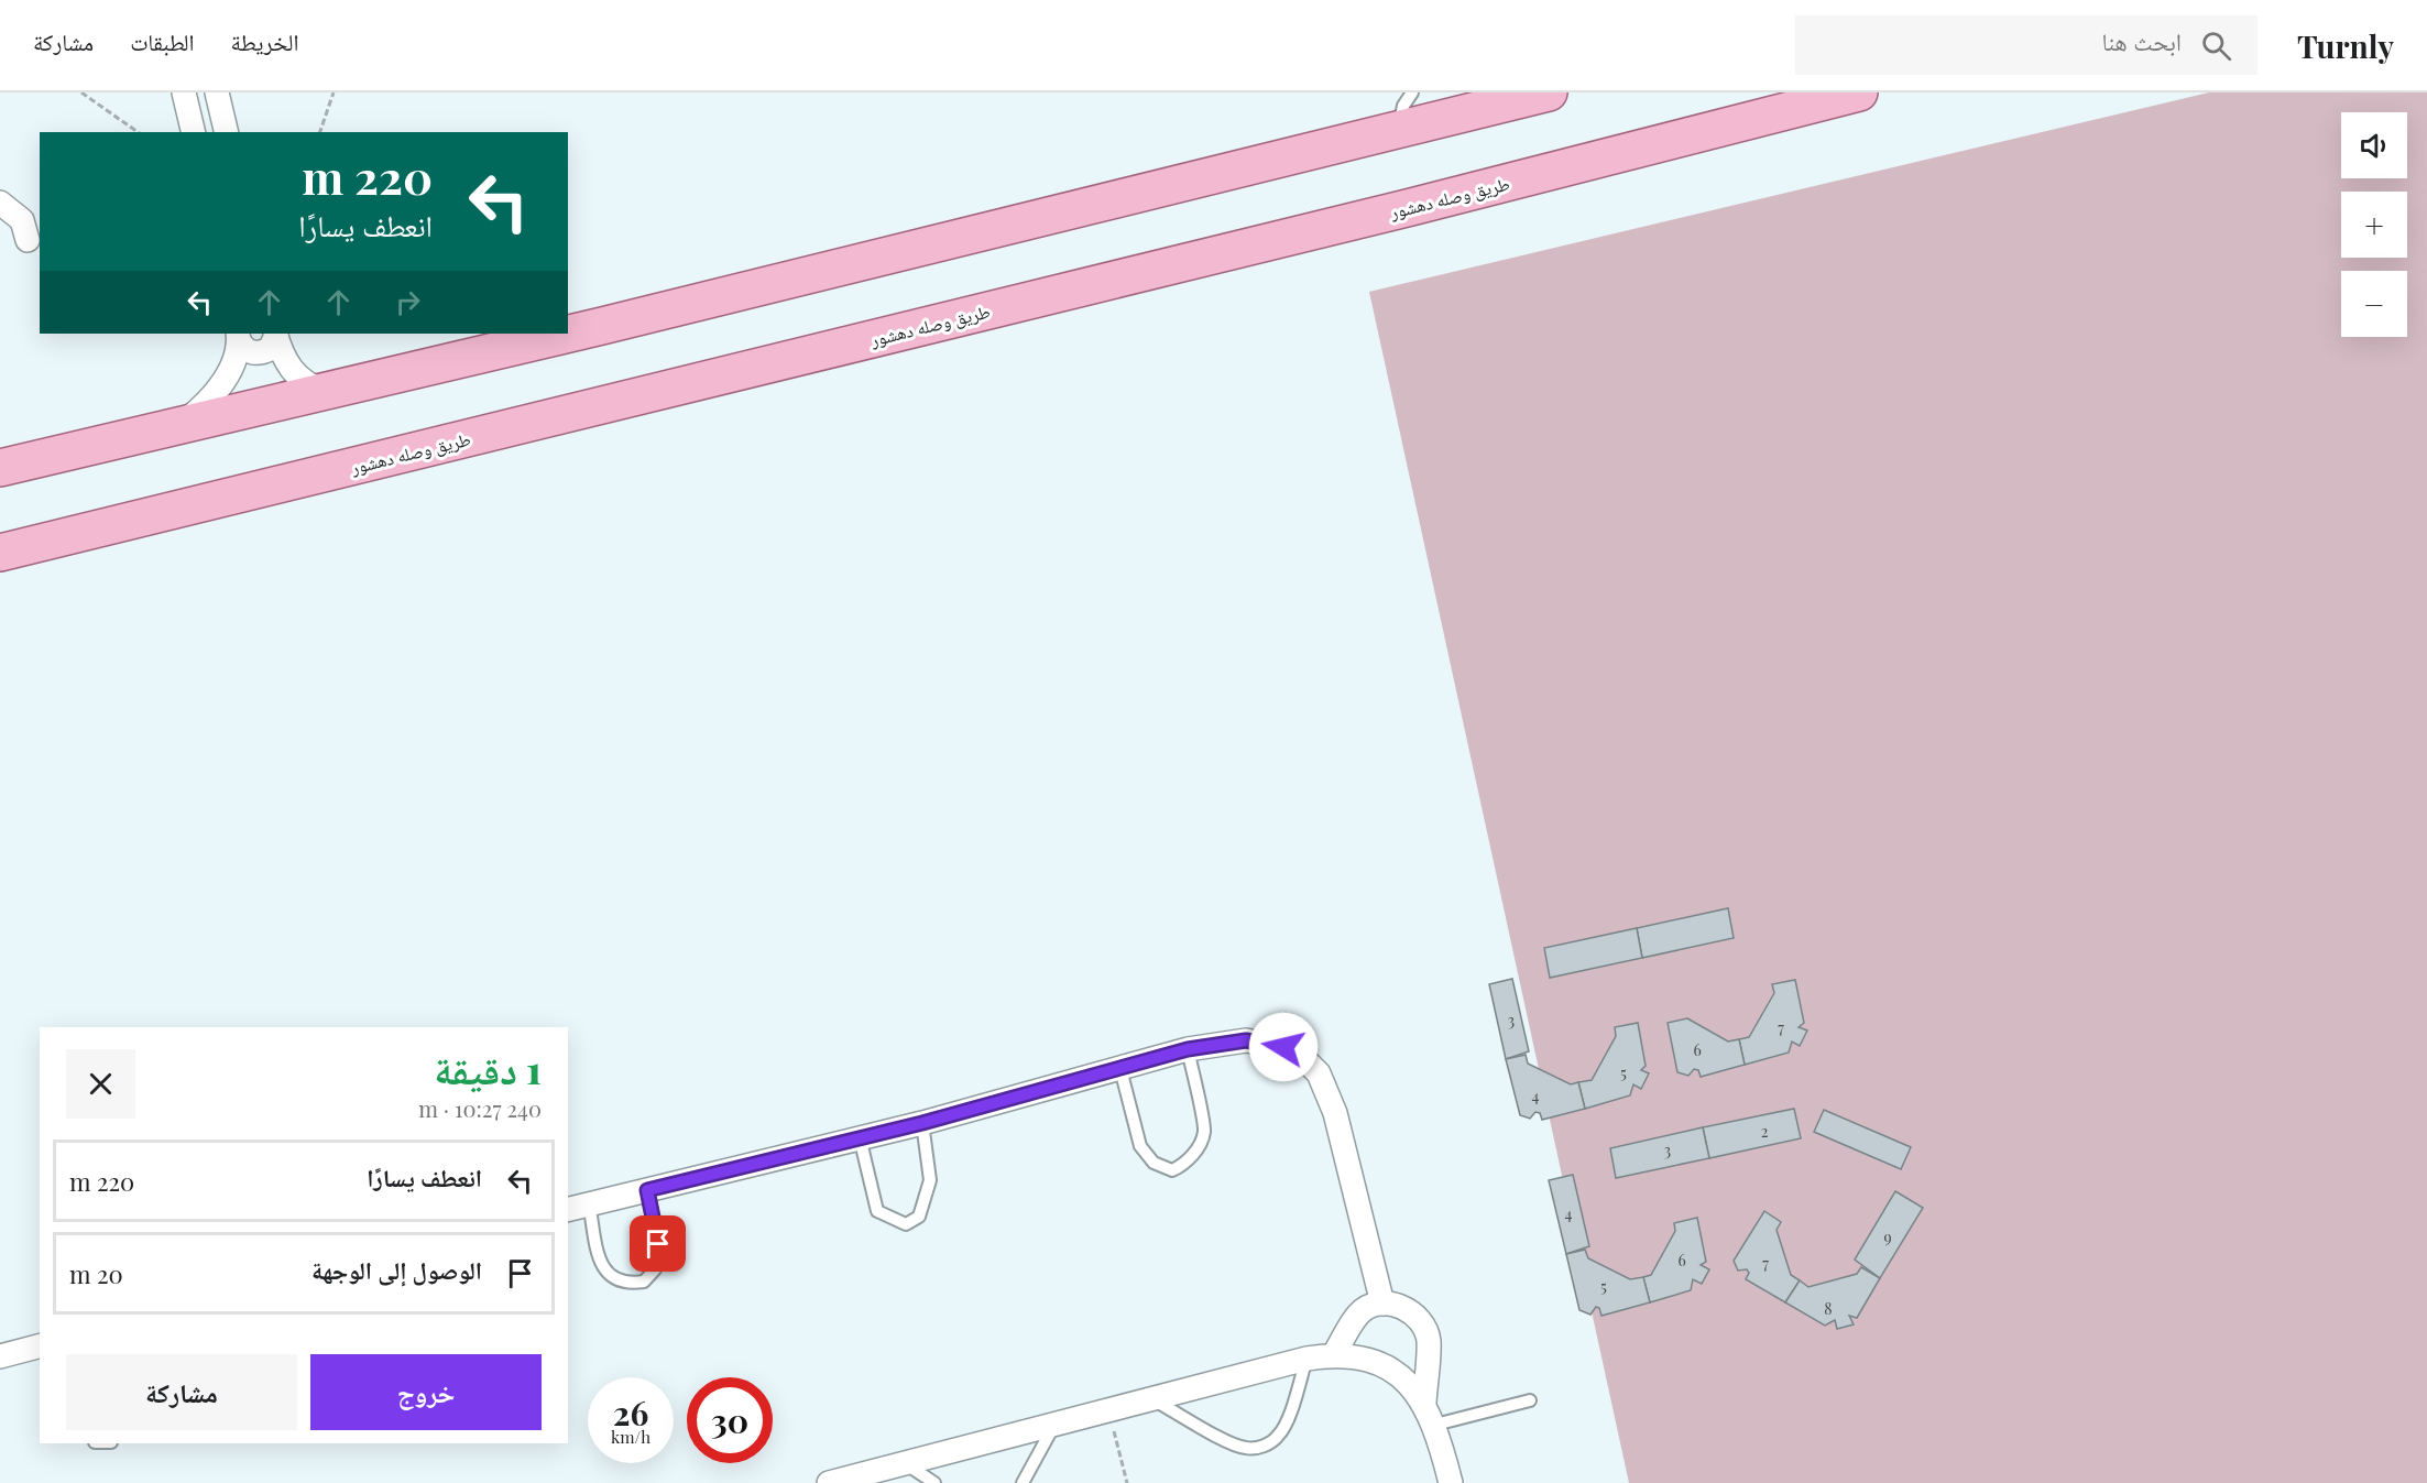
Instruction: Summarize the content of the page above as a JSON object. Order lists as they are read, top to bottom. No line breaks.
{"streets":{"main road":["طريق وصله دهشور"]},"house_numbers":["3","7","6","5","4","2","3","4","9","6","7","5","8"],"page":{"header":"Turnly","search":"ابحث هنا","nav":["الخريطة","الطبقات","مشاركة"],"map_buttons":["+","−"],"turn":["220 m","انعطف يسارًا"],"heading":["1 دقيقة","240 m · 10:27"],"list":[{"name":"انعطف يسارًا","value":"220 m"},{"name":"الوصول إلى الوجهة","value":"20 m"}],"buttons":["خروج","مشاركة"],"speed":"26 km/h","limit":"30"}}
